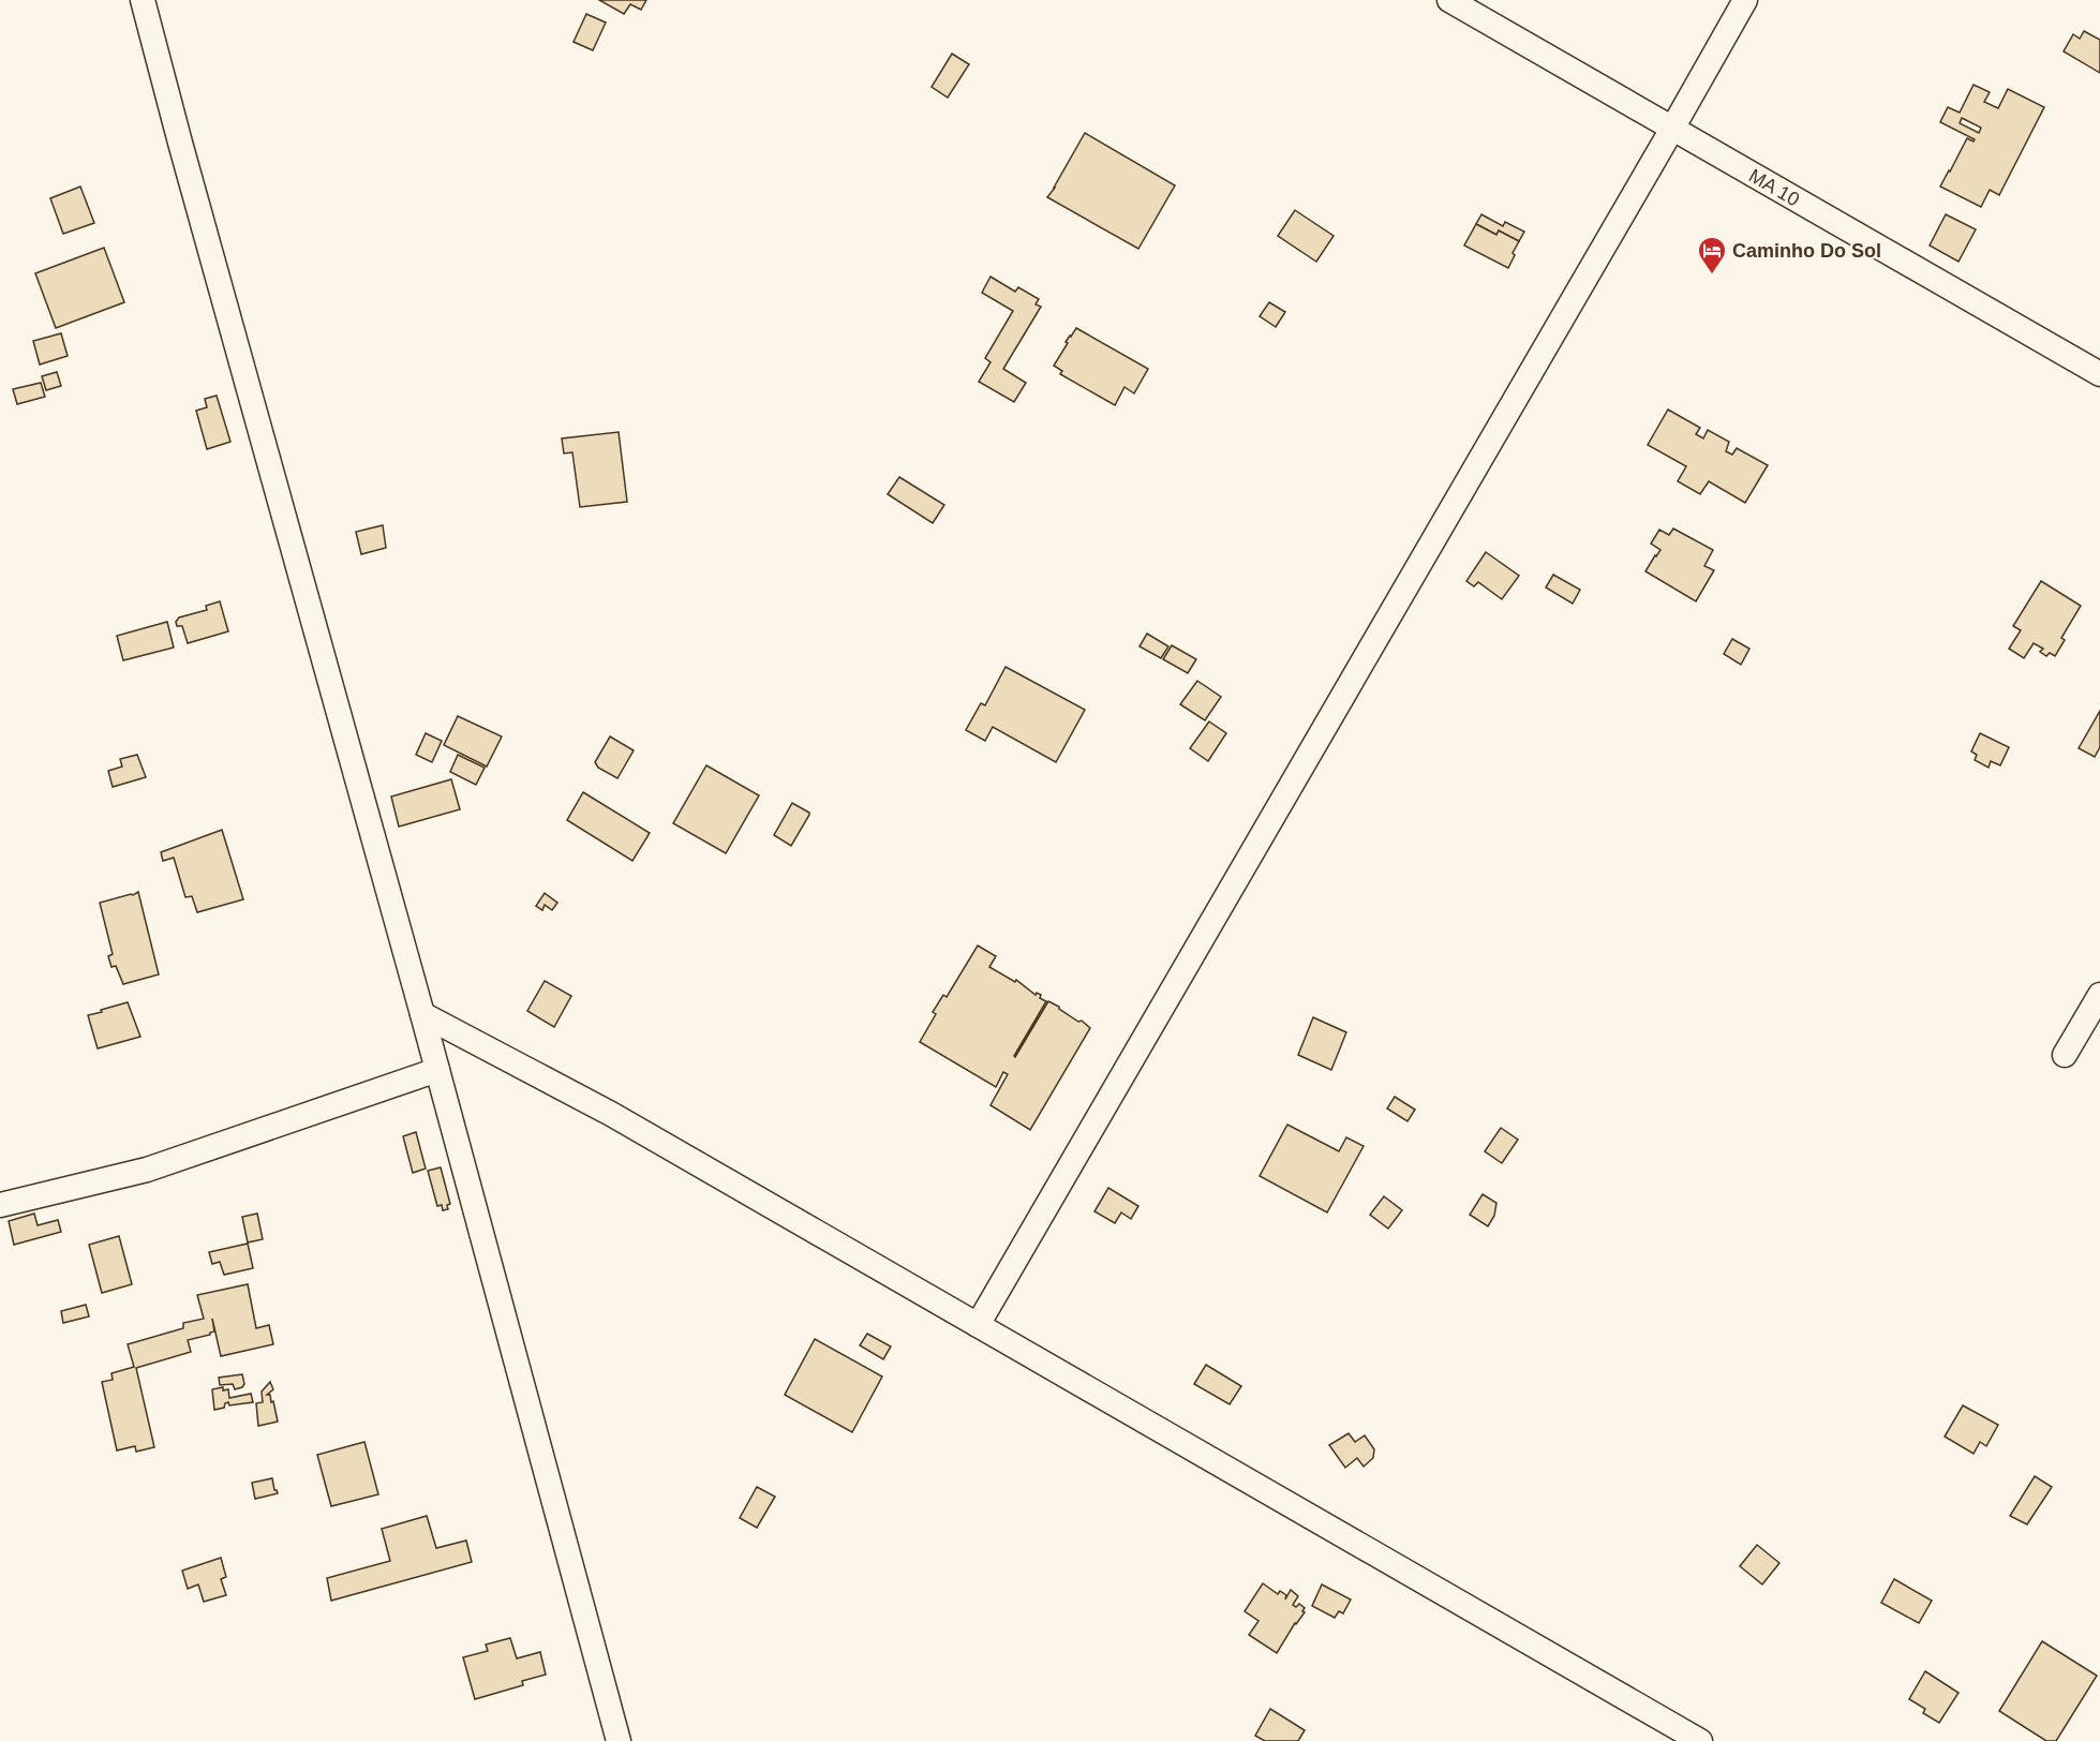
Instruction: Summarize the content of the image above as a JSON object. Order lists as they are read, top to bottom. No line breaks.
{"streets":{"street":["MA 10"]},"places":{"hotel":["Caminho Do Sol"]}}
